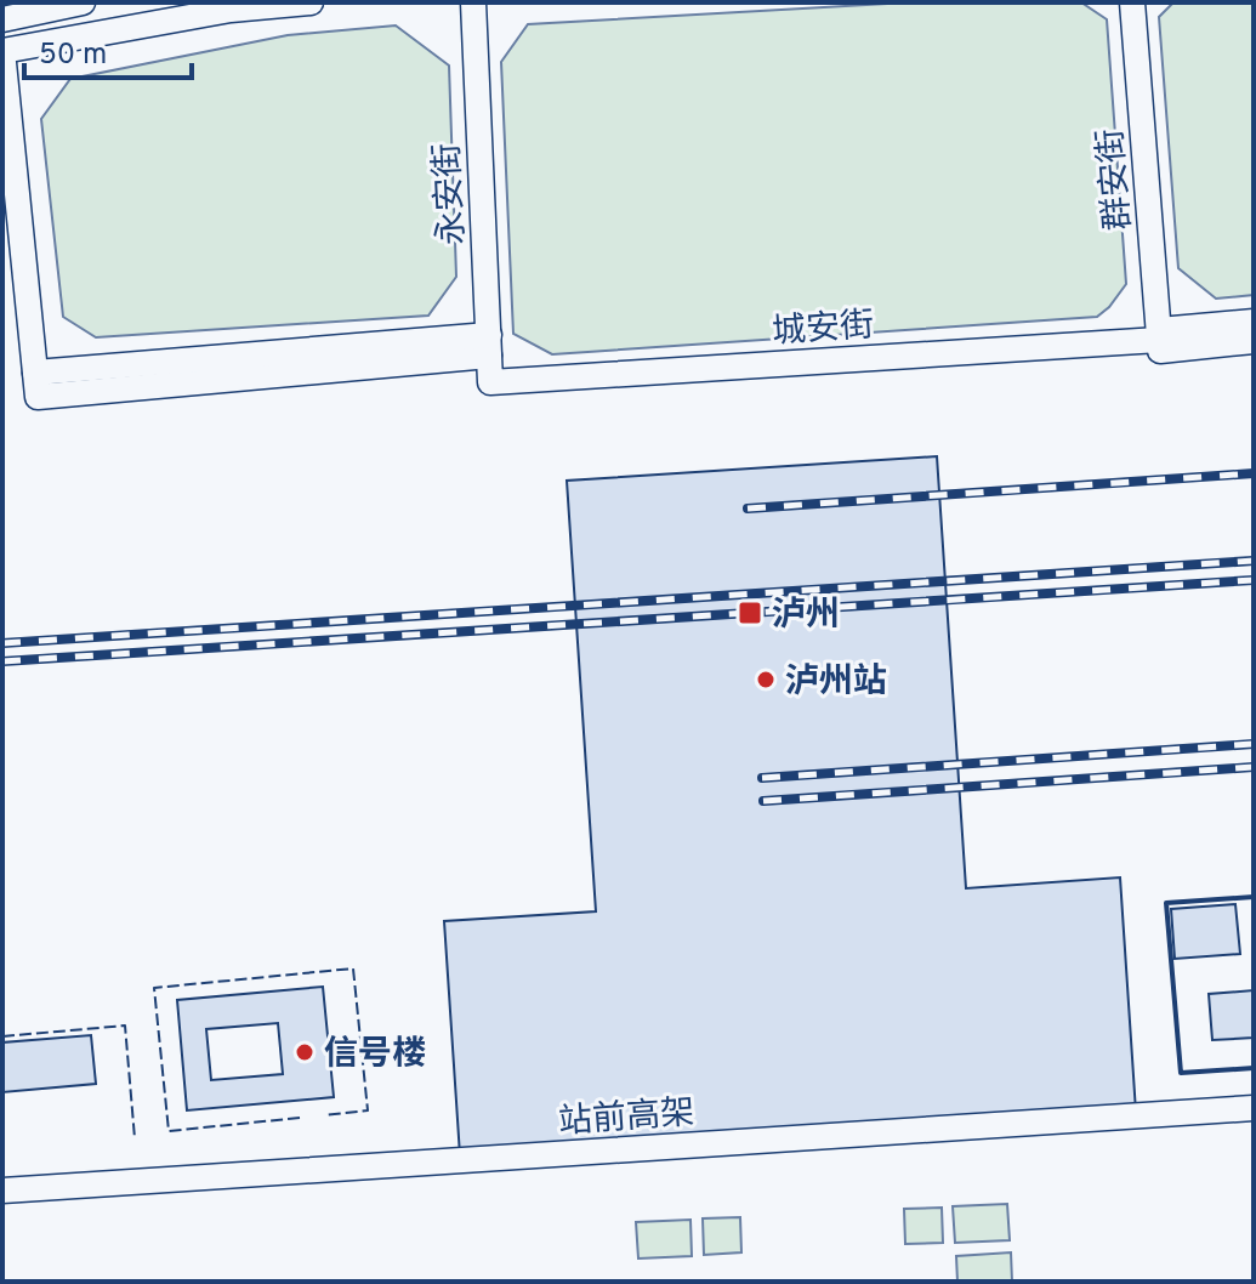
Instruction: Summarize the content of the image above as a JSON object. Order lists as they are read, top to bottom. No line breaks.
{"streets":{"street":["群安街","永安街","城安街","站前高架"]},"crossings":[["群安街","城安街"],["永安街","城安街"]],"places":{"transit":["泸州"],"other":["泸州站","信号楼"]},"scale_bar":"50 m"}
